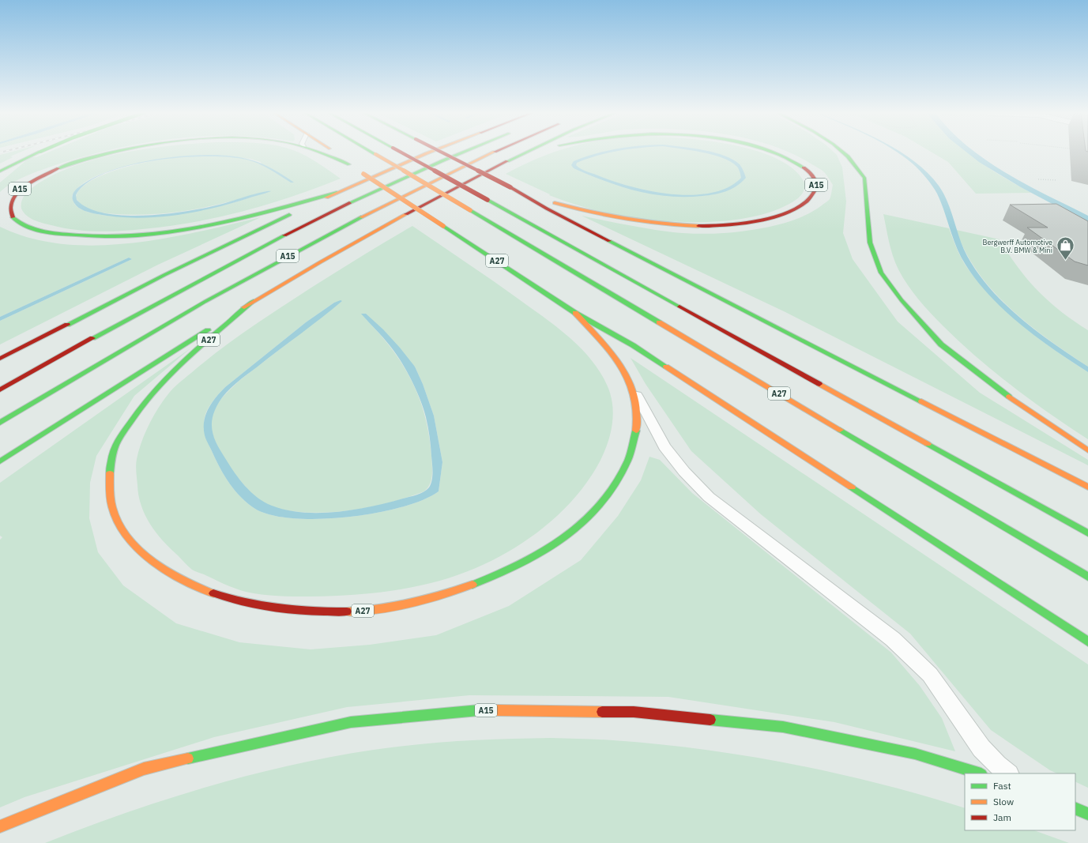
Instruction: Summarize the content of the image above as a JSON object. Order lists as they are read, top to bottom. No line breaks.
{"streets":{"highway":["A15","A27"]},"crossings":[["A15","A27"]],"places":{"shop":["Bergwerff Automotive B.V. BMW & Mini"]},"legend":["Fast","Slow","Jam"]}
